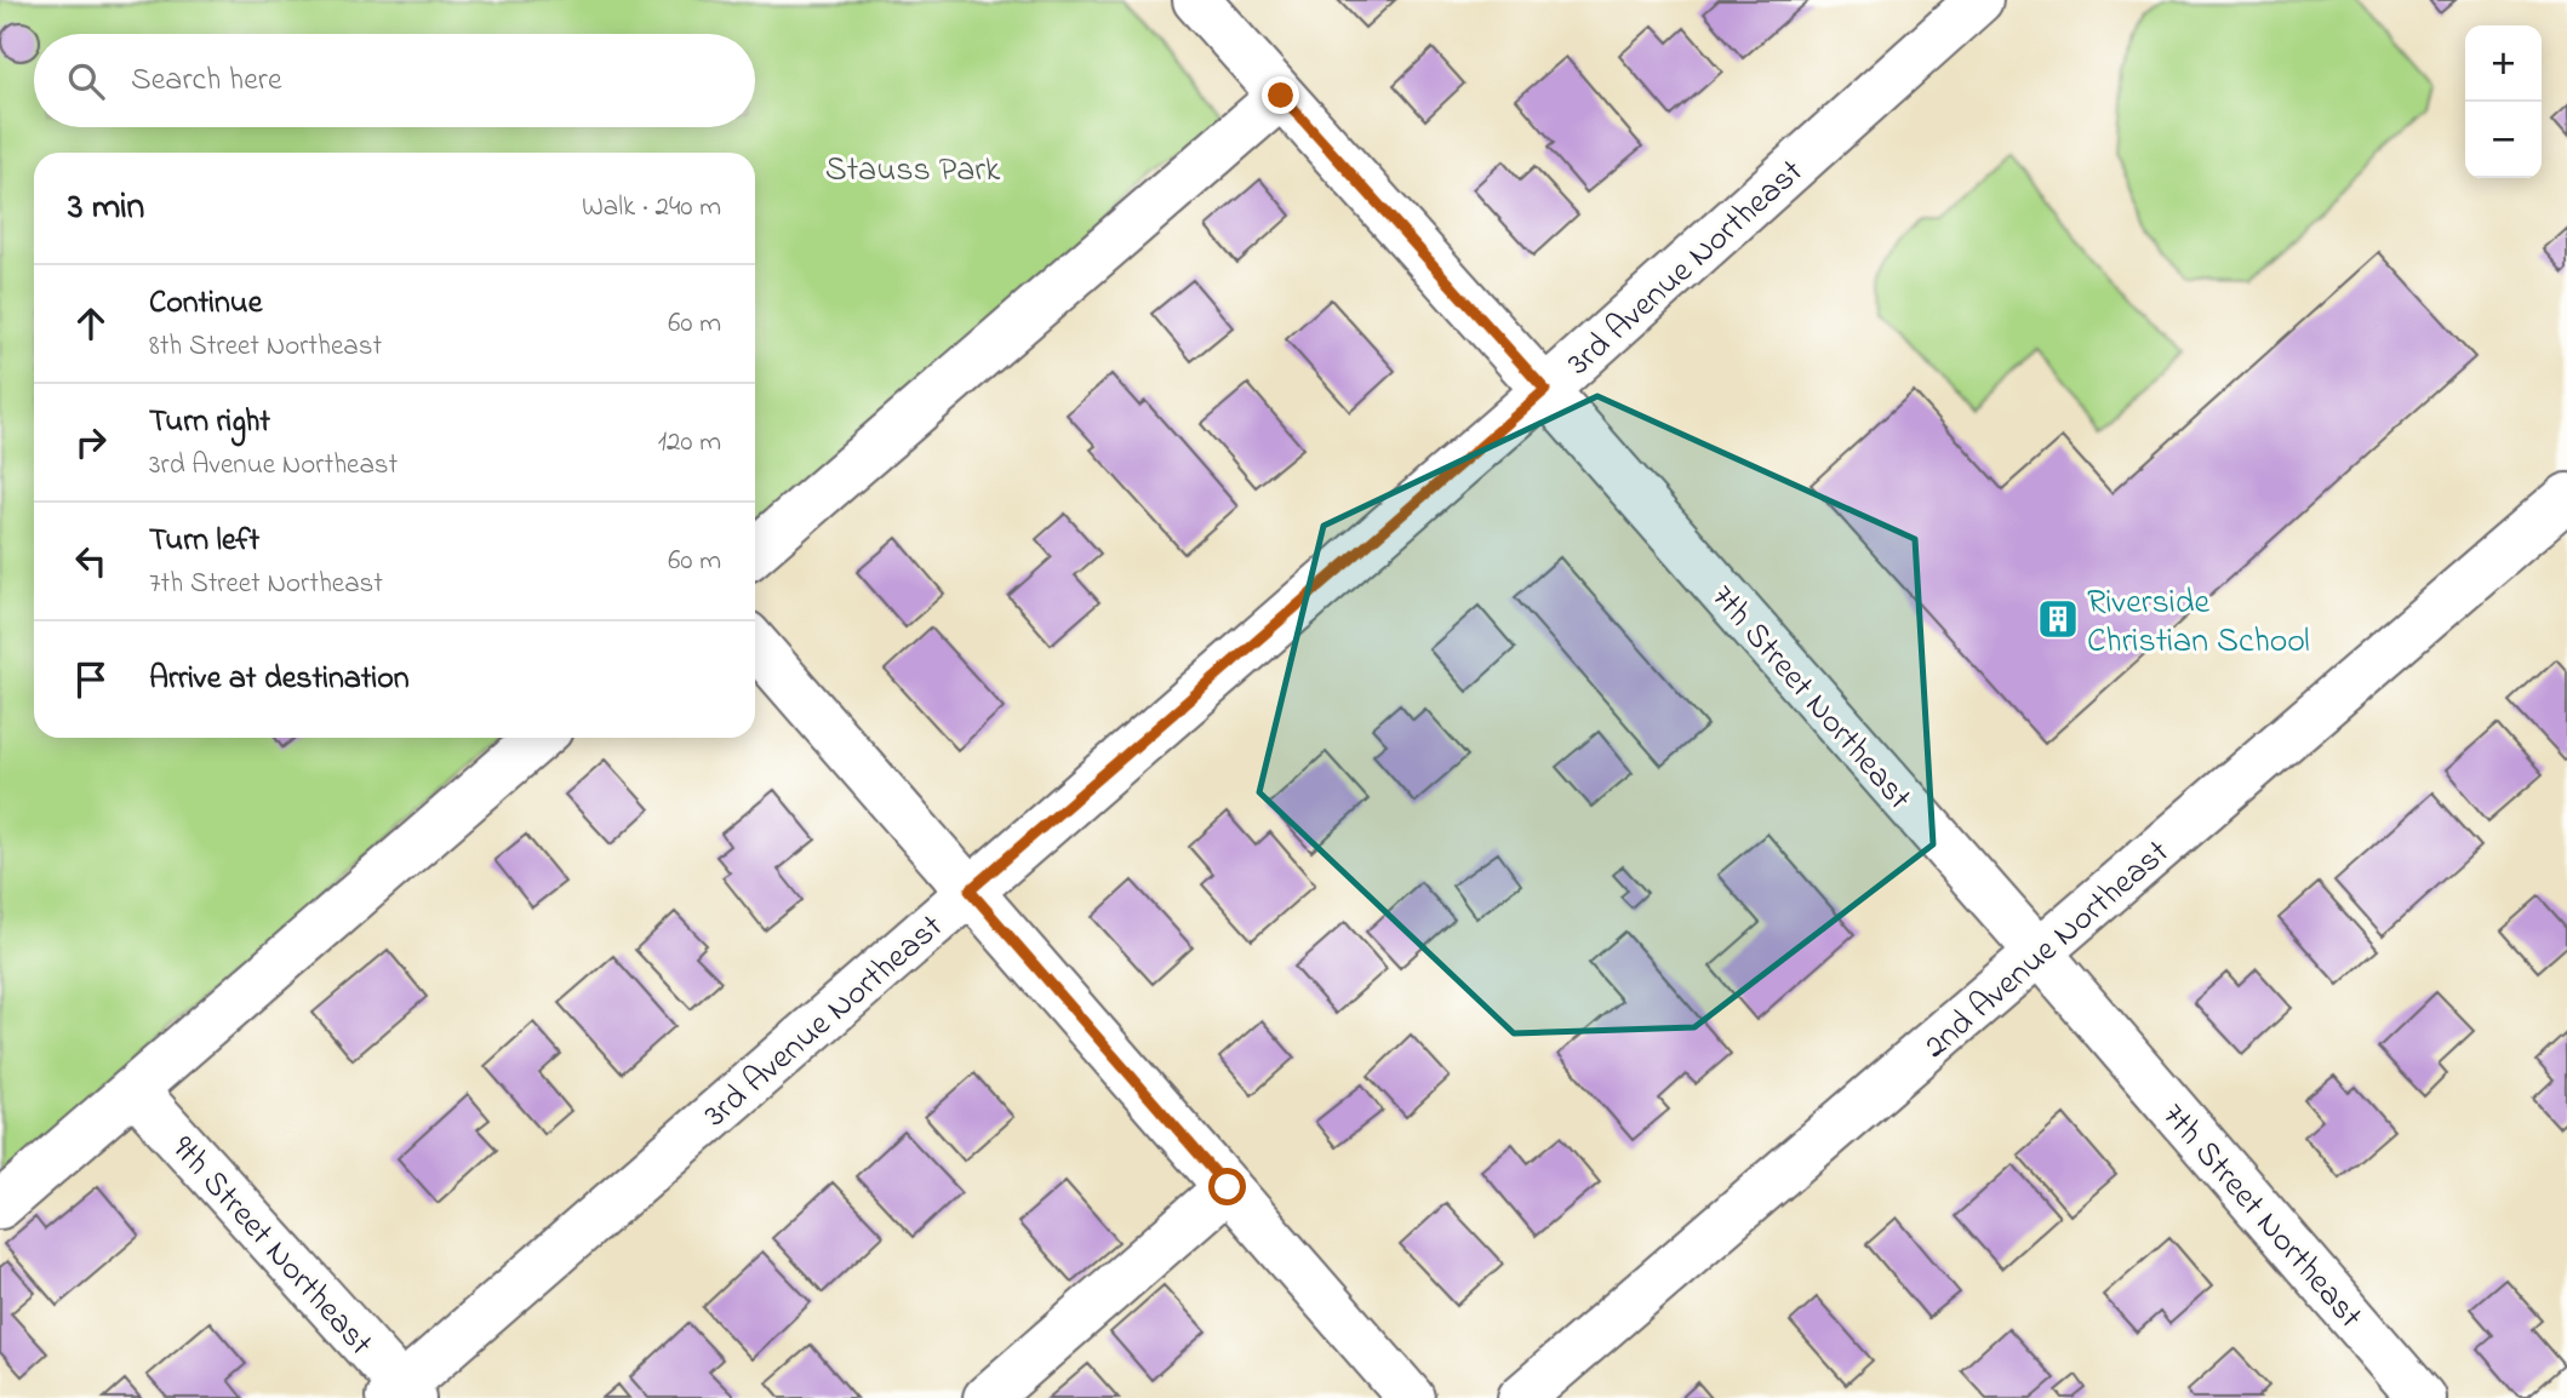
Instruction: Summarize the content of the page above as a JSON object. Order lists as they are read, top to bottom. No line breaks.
{"streets":{"street":["3rd Avenue Northeast","7th Street Northeast","2nd Avenue Northeast","9th Street Northeast"]},"crossings":[["3rd Avenue Northeast","7th Street Northeast"],["3rd Avenue Northeast","9th Street Northeast"],["7th Street Northeast","2nd Avenue Northeast"]],"parks":["Stauss Park"],"places":{"building":["Riverside Christian School"]},"page":{"map_buttons":["+","−"],"search":"Search here","heading":["3 min","Walk · 240 m"],"list":[["Continue","8th Street Northeast","60 m"],["Turn right","3rd Avenue Northeast","120 m"],["Turn left","7th Street Northeast","60 m"],"Arrive at destination"]}}
